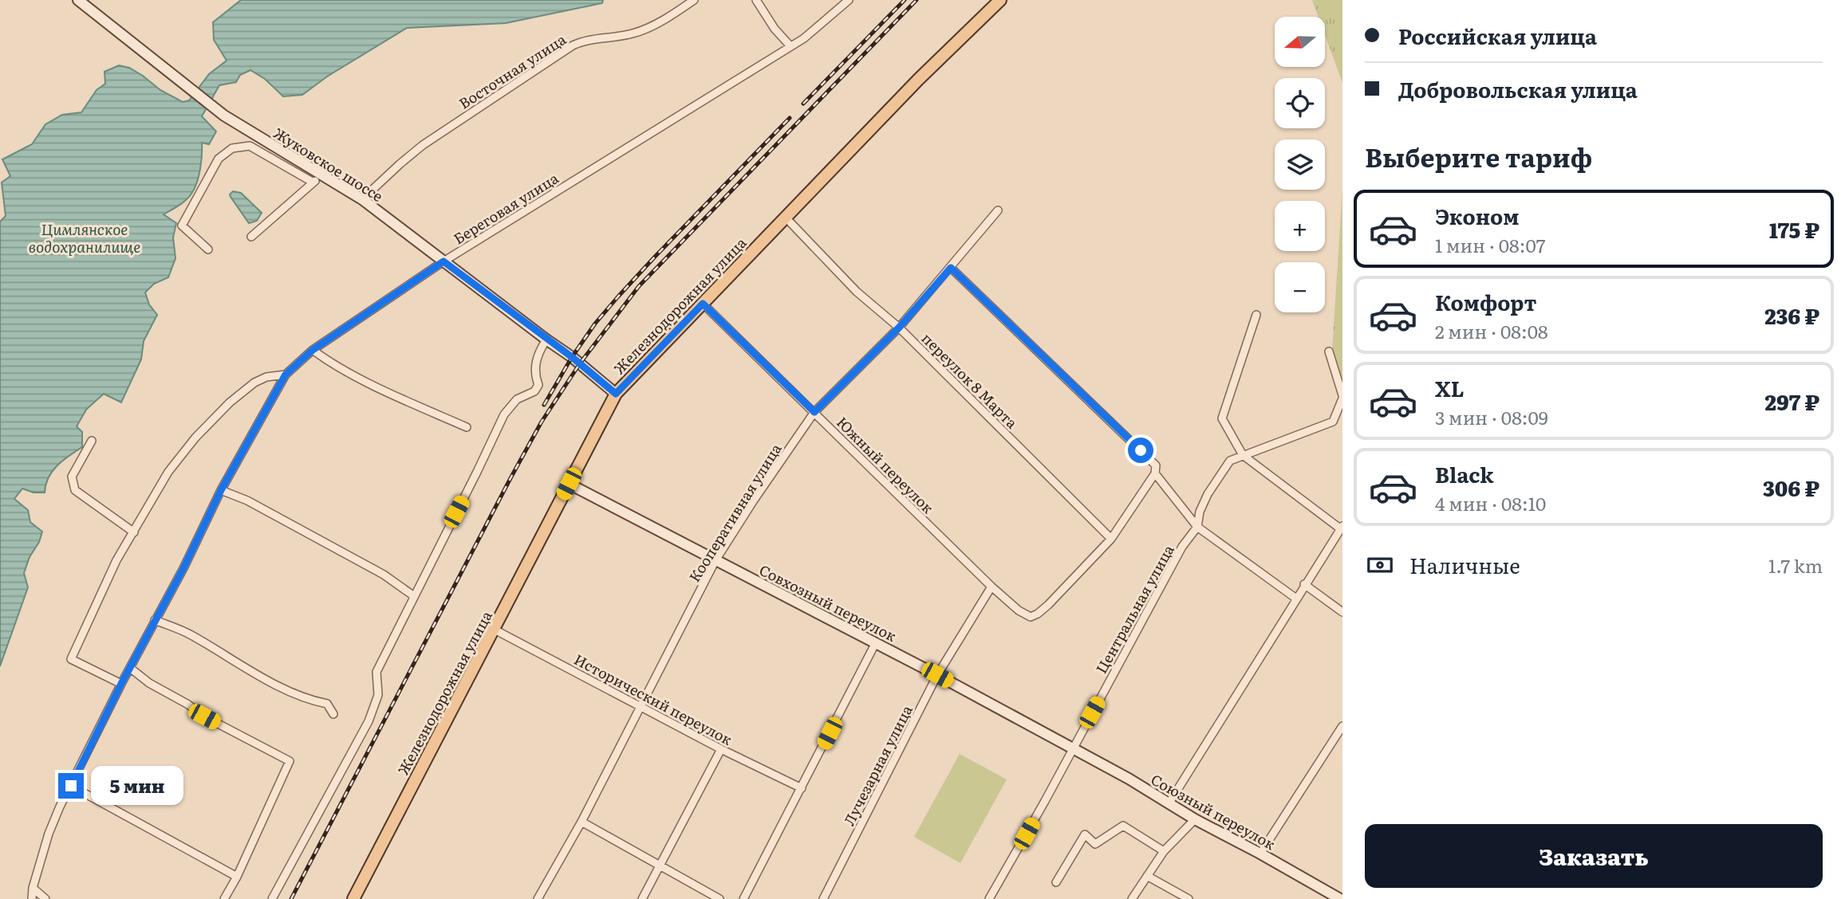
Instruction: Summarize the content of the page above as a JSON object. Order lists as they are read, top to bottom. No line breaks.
{"streets":{"main road":["Железнодорожная улица"],"street":["Восточная улица","Жуковское шоссе","Береговая улица","переулок 8 Марта","Южный переулок","Кооперативная улица","Совхозный переулок","Центральная улица","Исторический переулок","Лучезарная улица","Союзный переулок"]},"crossings":[["Восточная улица","Жуковское шоссе"],["Жуковское шоссе","Береговая улица"],["Жуковское шоссе","Железнодорожная улица"],["Железнодорожная улица","переулок 8 Марта"],["Железнодорожная улица","Южный переулок"],["Железнодорожная улица","Совхозный переулок"],["Железнодорожная улица","Исторический переулок"],["переулок 8 Марта","Южный переулок"],["переулок 8 Марта","Кооперативная улица"],["Южный переулок","Кооперативная улица"],["Южный переулок","Лучезарная улица"],["Кооперативная улица","Совхозный переулок"],["Кооперативная улица","Исторический переулок"],["Совхозный переулок","Центральная улица"],["Совхозный переулок","Лучезарная улица"],["Совхозный переулок","Союзный переулок"],["Центральная улица","Союзный переулок"]],"water":["Цимлянское водохранилище"],"north":"left","page":{"banner":["Российская улица","Добровольская улица"],"map_buttons":["+","−"],"heading":"Выберите тариф","list":[{"name":"Эконом","note":"1 мин · 08:07","value":"175 ₽"},{"name":"Комфорт","note":"2 мин · 08:08","value":"236 ₽"},{"name":"XL","note":"3 мин · 08:09","value":"297 ₽"},{"name":"Black","note":"4 мин · 08:10","value":"306 ₽"}],"pay":["Наличные","1.7 km"],"bubble":"5 мин","buttons":"Заказать"}}
